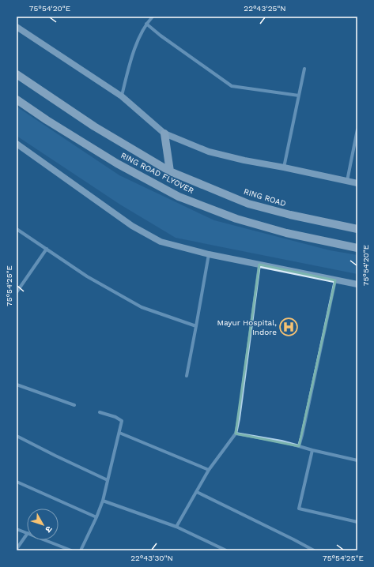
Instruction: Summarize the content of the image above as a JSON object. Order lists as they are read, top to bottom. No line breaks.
{"streets":{"main road":["RING ROAD FLYOVER","RING ROAD"]},"crossings":[["RING ROAD FLYOVER","RING ROAD"]],"places":{"hospital":["Mayur Hospital, Indore"]},"north":"bottom right","coordinates":["75°54'20\"E","22°43'25\"N","75°54'25\"E","22°43'30\"N"]}
